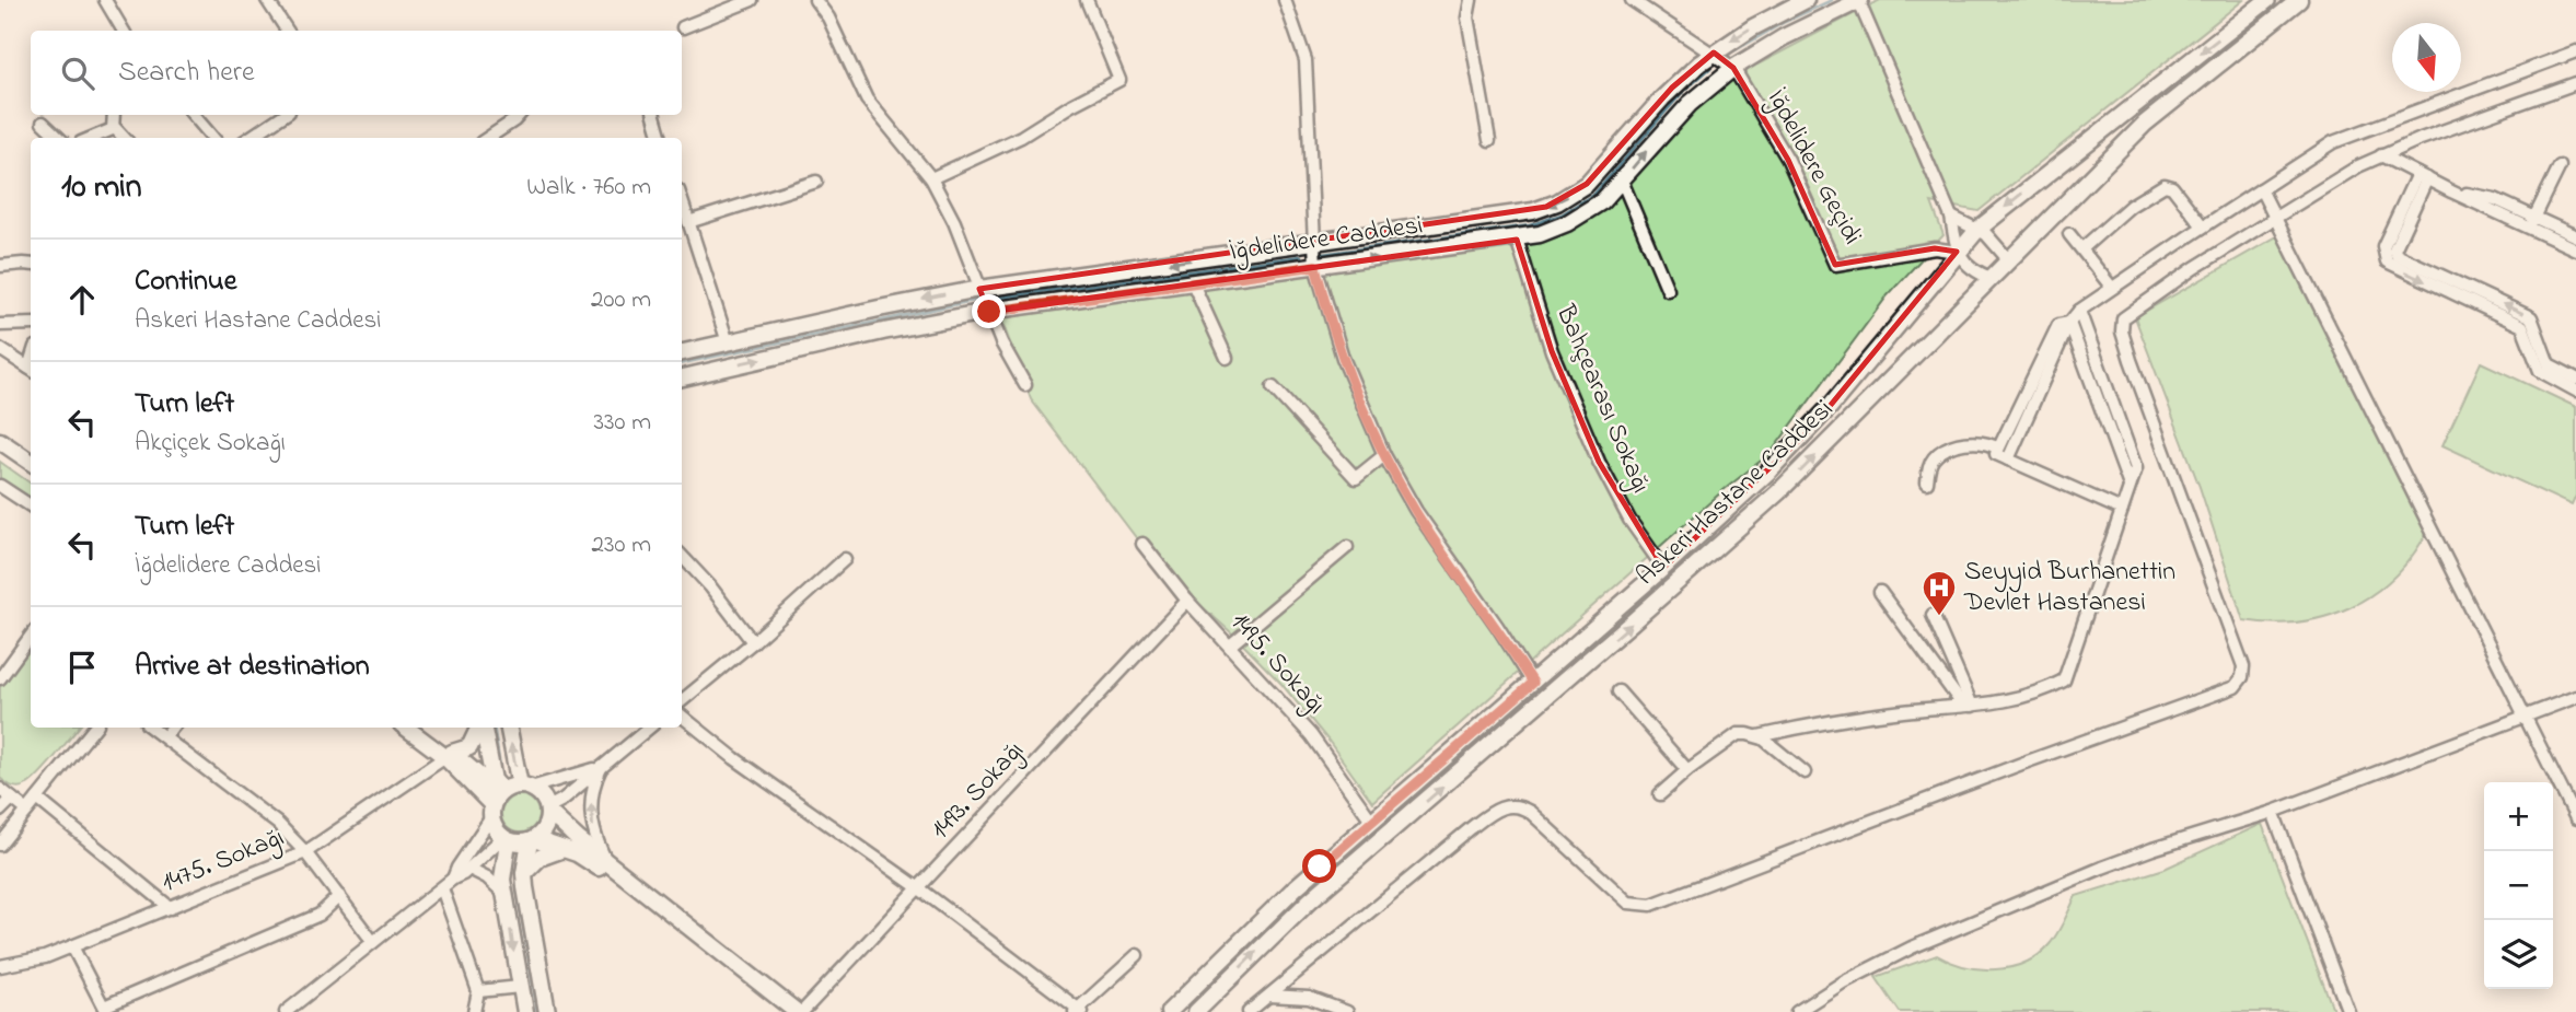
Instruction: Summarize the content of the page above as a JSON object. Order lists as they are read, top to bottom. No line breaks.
{"streets":{"street":["İğdelidere Geçidi","İğdelidere Caddesi","Bahçearası Sokağı","Askeri Hastane Caddesi","1495. Sokağı","1493. Sokağı","1475. Sokağı"]},"crossings":[["İğdelidere Geçidi","İğdelidere Caddesi"],["İğdelidere Geçidi","Askeri Hastane Caddesi"],["İğdelidere Caddesi","Bahçearası Sokağı"],["Bahçearası Sokağı","Askeri Hastane Caddesi"],["Askeri Hastane Caddesi","1495. Sokağı"],["1495. Sokağı","1493. Sokağı"]],"places":{"hospital":["Seyyid Burhanettin Devlet Hastanesi"]},"north":"bottom","page":{"search":"Search here","heading":["10 min","Walk · 760 m"],"list":[["Continue","Askeri Hastane Caddesi","200 m"],["Turn left","Akçiçek Sokağı","330 m"],["Turn left","İğdelidere Caddesi","230 m"],"Arrive at destination"],"map_buttons":["+","−"]}}
